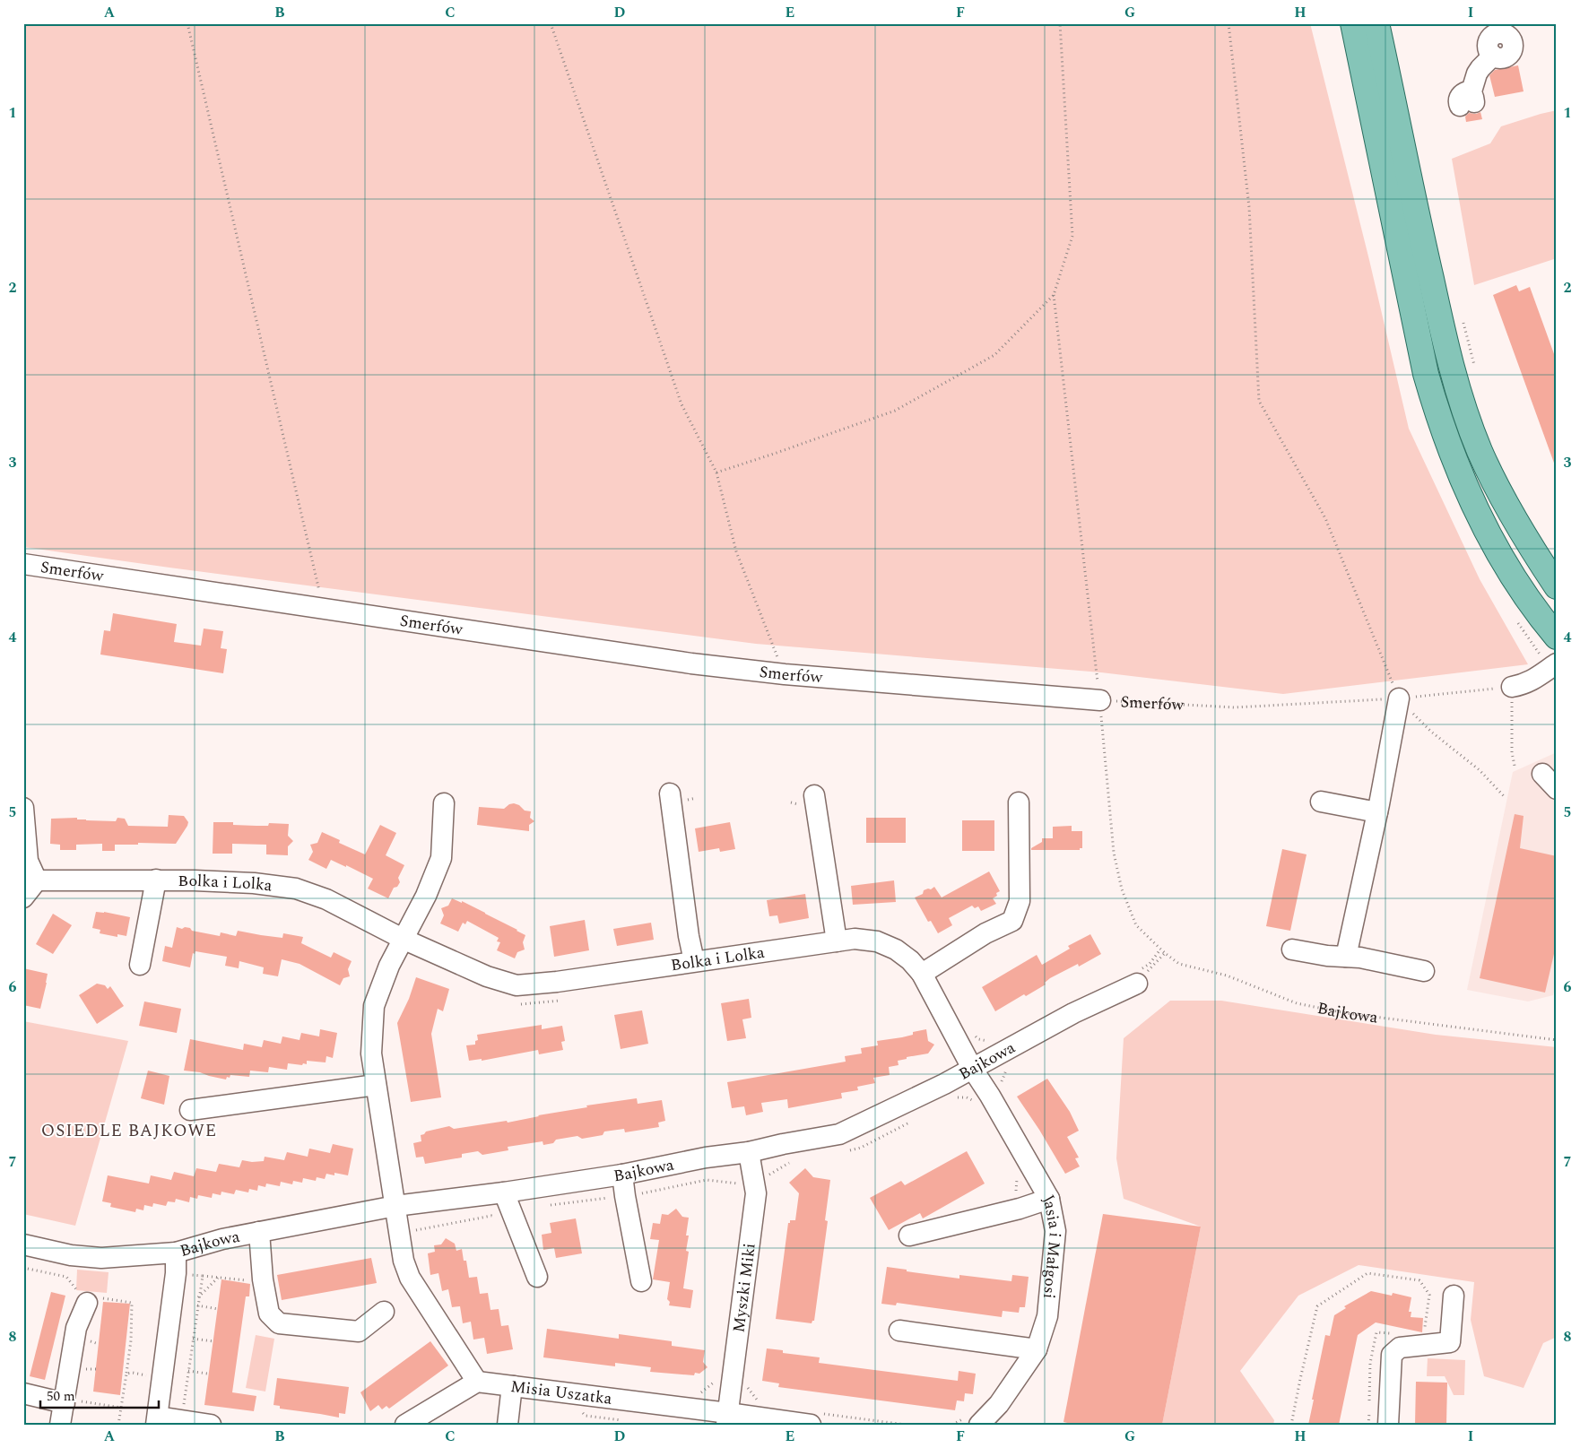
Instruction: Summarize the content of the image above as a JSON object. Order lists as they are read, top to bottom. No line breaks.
{"streets":{"street":["Smerfów","Bolka i Lolka","Bajkowa","Jasia i Małgosi","Myszki Miki","Misia Uszatka"]},"crossings":[["Smerfów","Bajkowa"],["Bolka i Lolka","Bajkowa"],["Bolka i Lolka","Jasia i Małgosi"],["Bajkowa","Jasia i Małgosi"],["Bajkowa","Myszki Miki"],["Myszki Miki","Misia Uszatka"]],"districts":["OSIEDLE BAJKOWE"],"scale_bar":"50 m","grid":{"columns":["A","B","C","D","E","F","G","H","I"],"rows":["1","2","3","4","5","6","7","8"]}}
